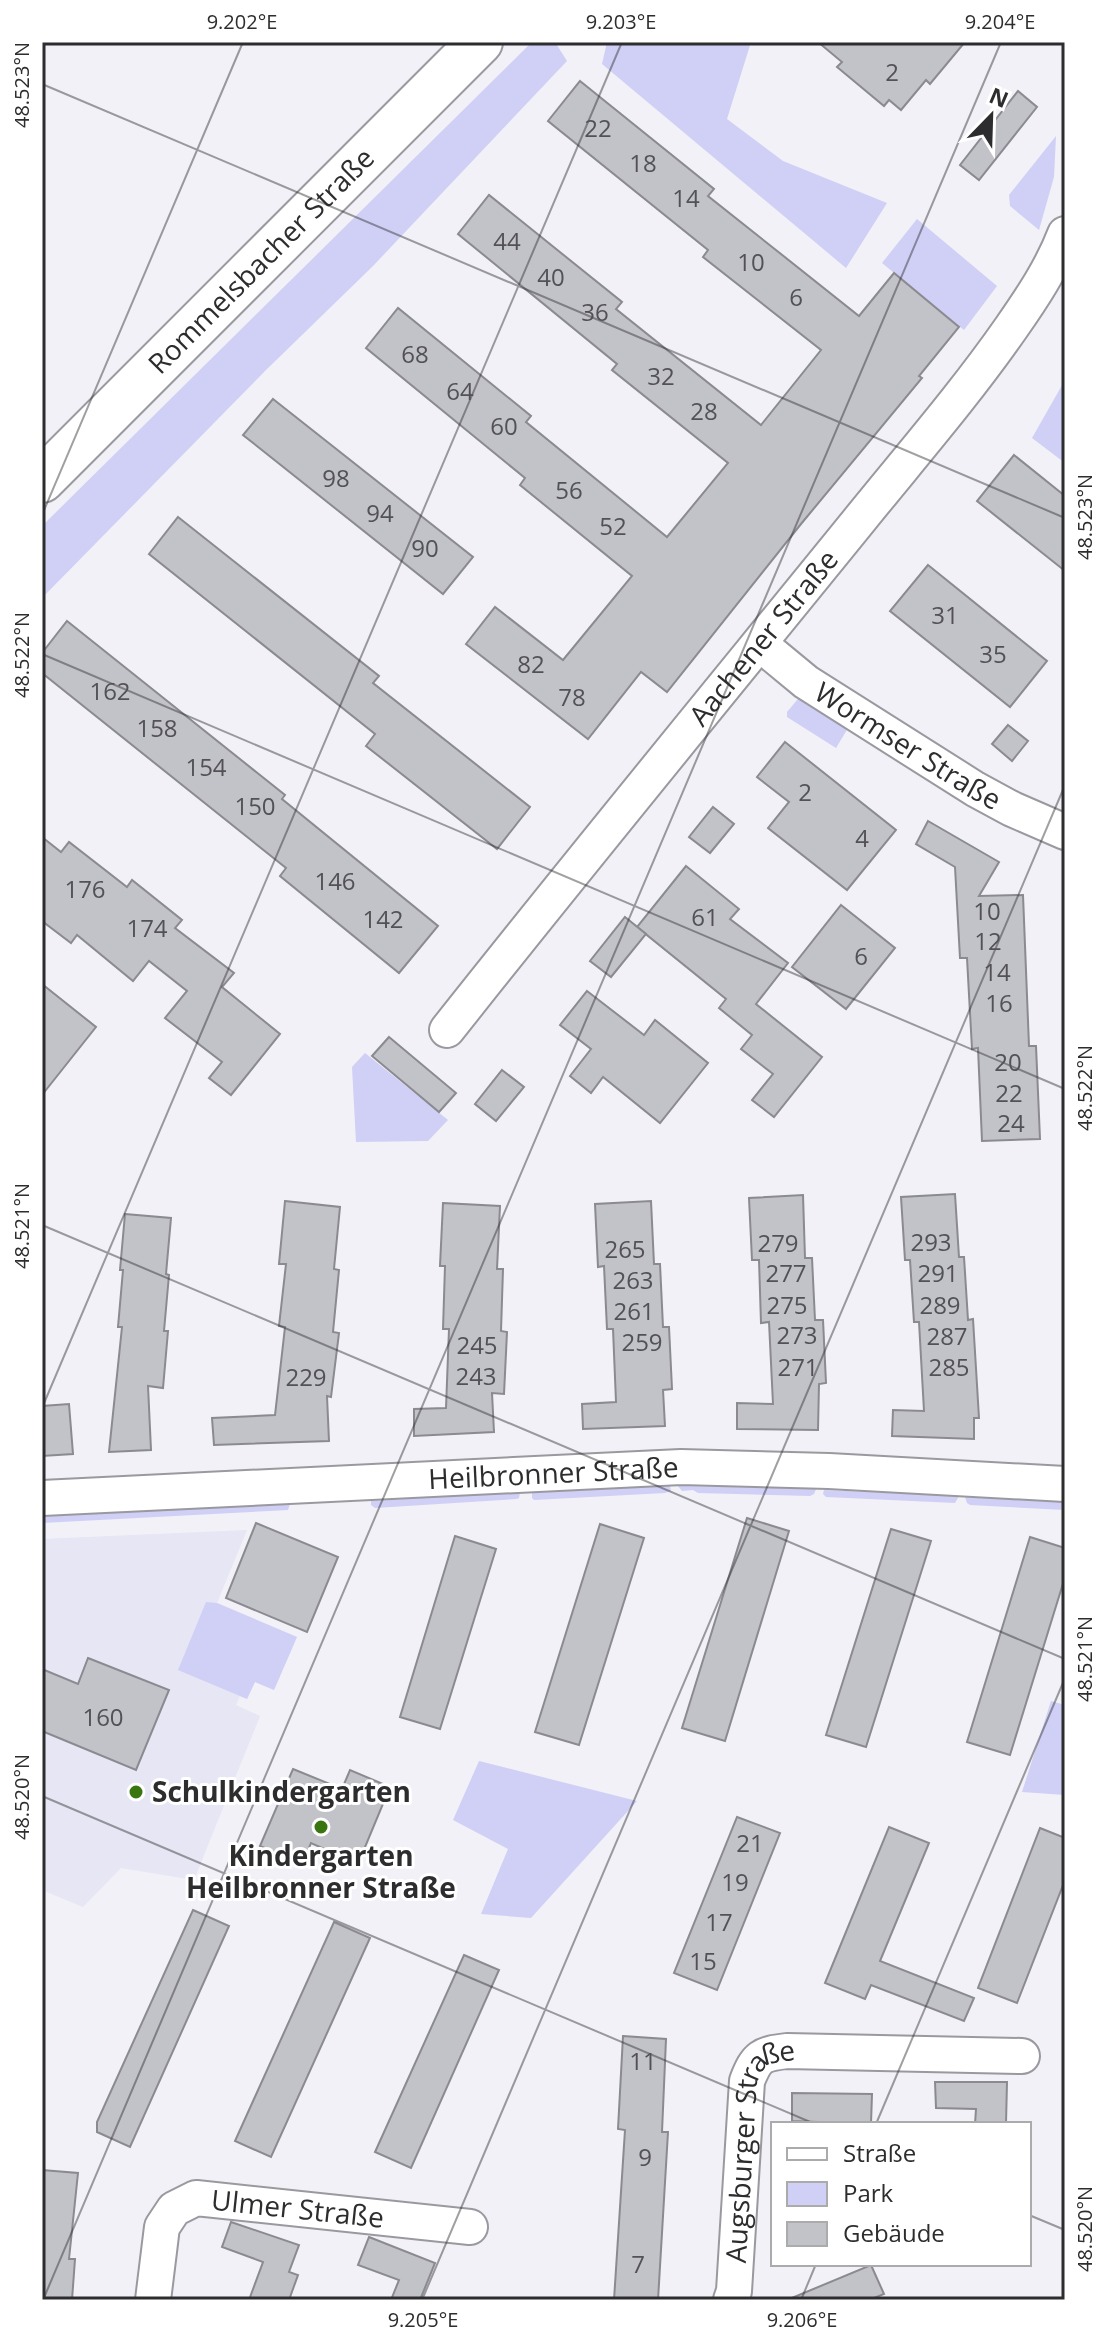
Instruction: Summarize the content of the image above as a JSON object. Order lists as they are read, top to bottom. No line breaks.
{"streets":{"main road":["Rommelsbacher Straße"],"street":["Aachener Straße","Wormser Straße","Heilbronner Straße","Augsburger Straße","Ulmer Straße"]},"crossings":[["Aachener Straße","Wormser Straße"]],"places":["Schulkindergarten","Kindergarten Heilbronner Straße"],"house_numbers":["2","22","18","14","44","10","40","6","36","68","32","64","28","60","98","56","94","52","90","31","35","82","162","78","158","154","2","150","4","146","176","10","61","142","174","12","6","14","16","20","22","24","293","279","265","277","291","263","275","289","261","273","287","259","245","271","285","243","229","160","21","19","17","15","11","9","7"],"legend":["Straße","Park","Gebäude"],"north":"top right","coordinates":["9.202°E","9.203°E","9.204°E","48.523°N","48.522°N","48.521°N","48.520°N","9.205°E","9.206°E"]}
